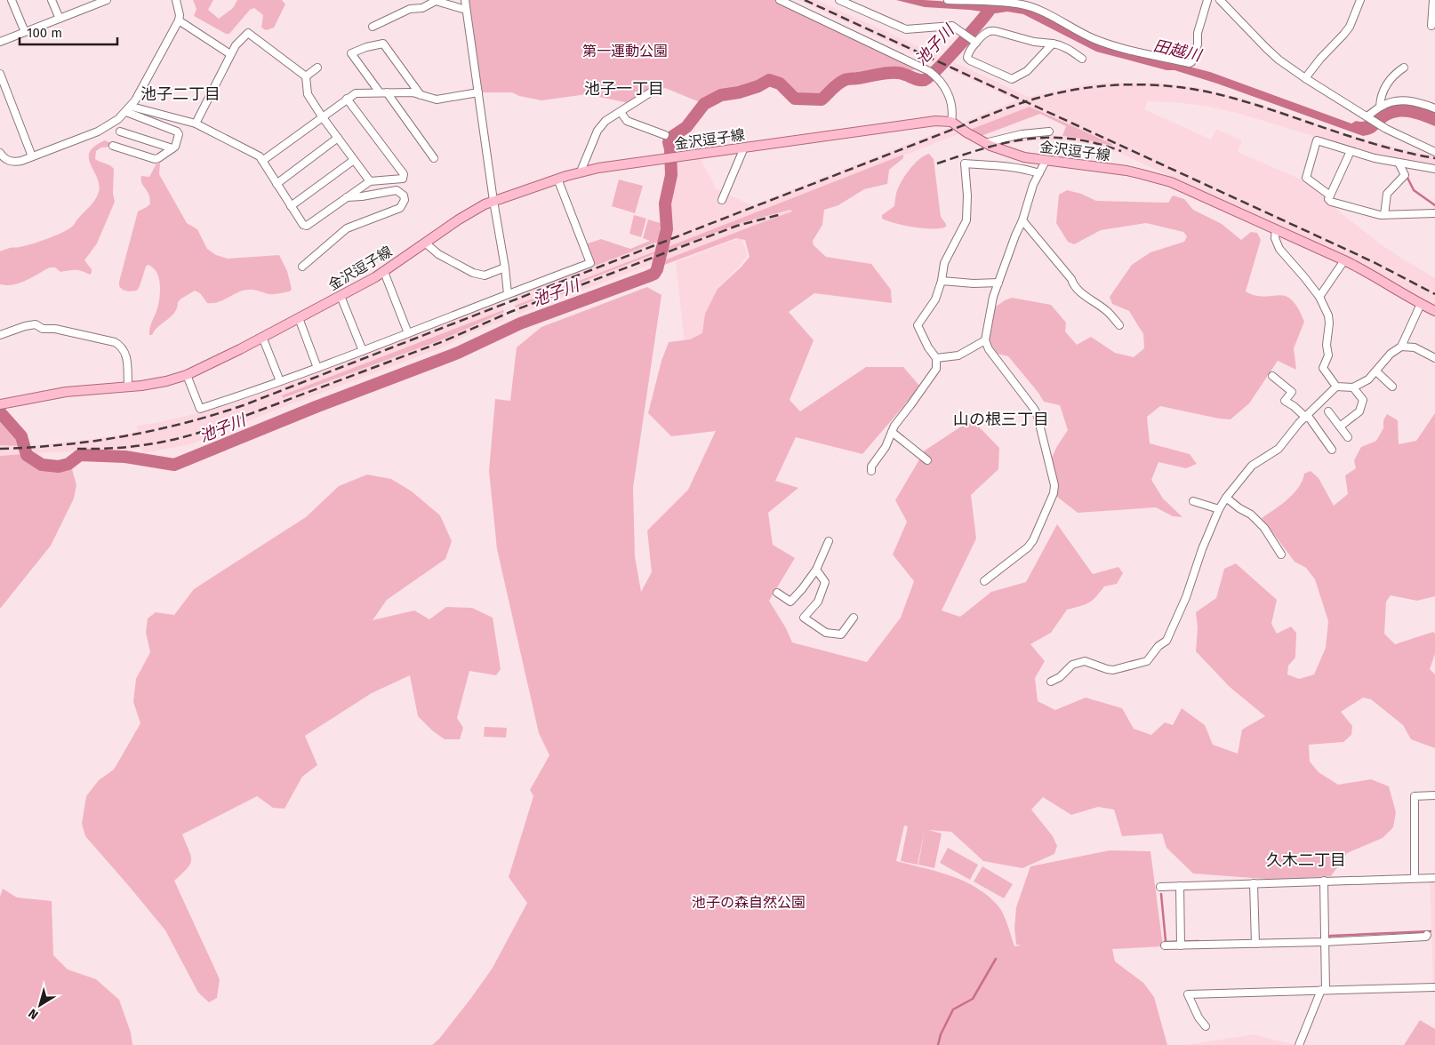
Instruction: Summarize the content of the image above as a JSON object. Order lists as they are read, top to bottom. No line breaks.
{"streets":{"main road":["金沢逗子線"]},"districts":["池子一丁目","池子二丁目","山の根三丁目","久木二丁目"],"water":["池子川","田越川"],"parks":["第一運動公園","池子の森自然公園"],"scale_bar":"100 m","north":"bottom left"}
